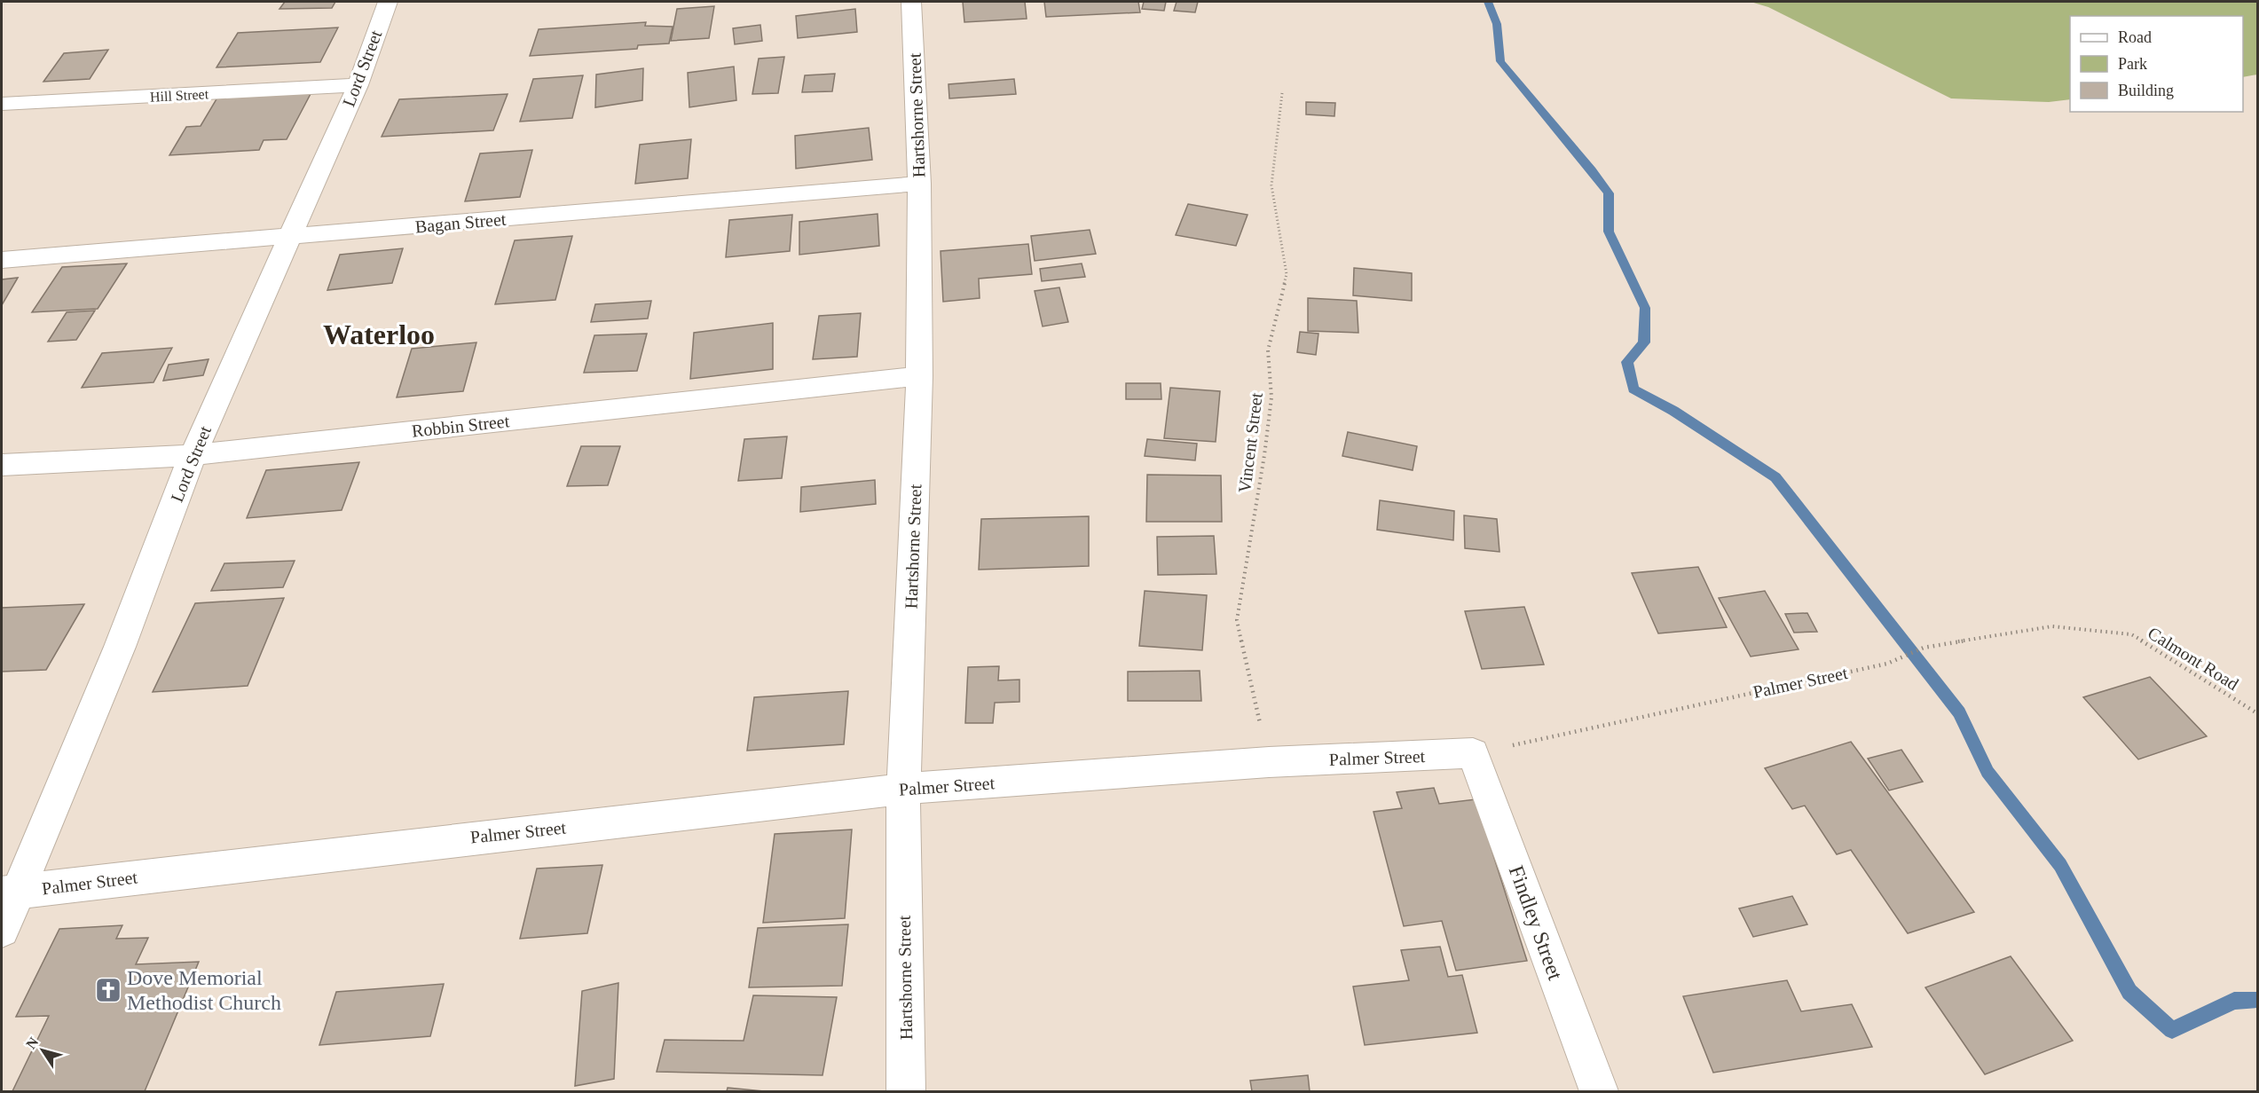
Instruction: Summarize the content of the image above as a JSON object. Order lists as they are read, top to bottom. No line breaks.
{"streets":{"street":["Lord Street","Hill Street","Hartshorne Street","Bagan Street","Robbin Street","Palmer Street","Findley Street"],"path":["Vincent Street","Calmont Road"]},"crossings":[["Lord Street","Hill Street"],["Lord Street","Bagan Street"],["Lord Street","Robbin Street"],["Lord Street","Palmer Street"],["Hartshorne Street","Bagan Street"],["Hartshorne Street","Robbin Street"],["Hartshorne Street","Palmer Street"],["Vincent Street","Palmer Street"],["Calmont Road","Palmer Street"],["Palmer Street","Findley Street"]],"districts":["Waterloo"],"places":{"church":["Dove Memorial Methodist Church"]},"legend":["Road","Park","Building"],"north":"top left"}
